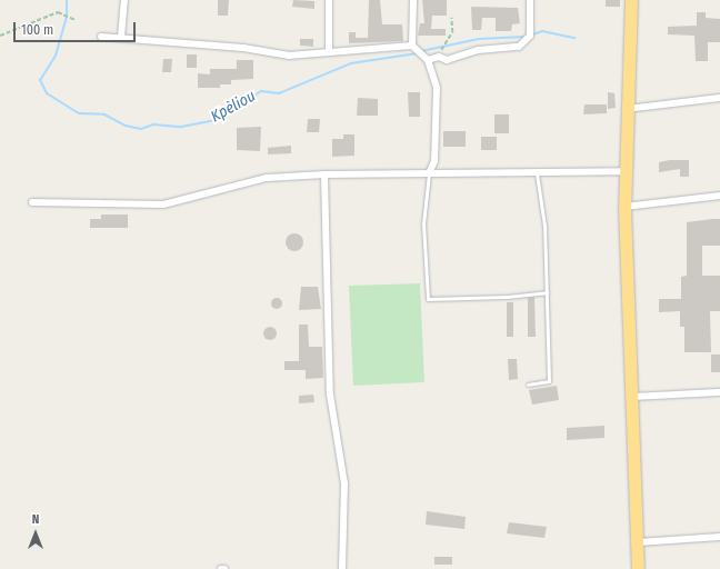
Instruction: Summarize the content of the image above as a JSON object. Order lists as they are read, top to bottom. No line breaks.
{"water":["Kpèliou"],"scale_bar":"100 m","north":"top"}
